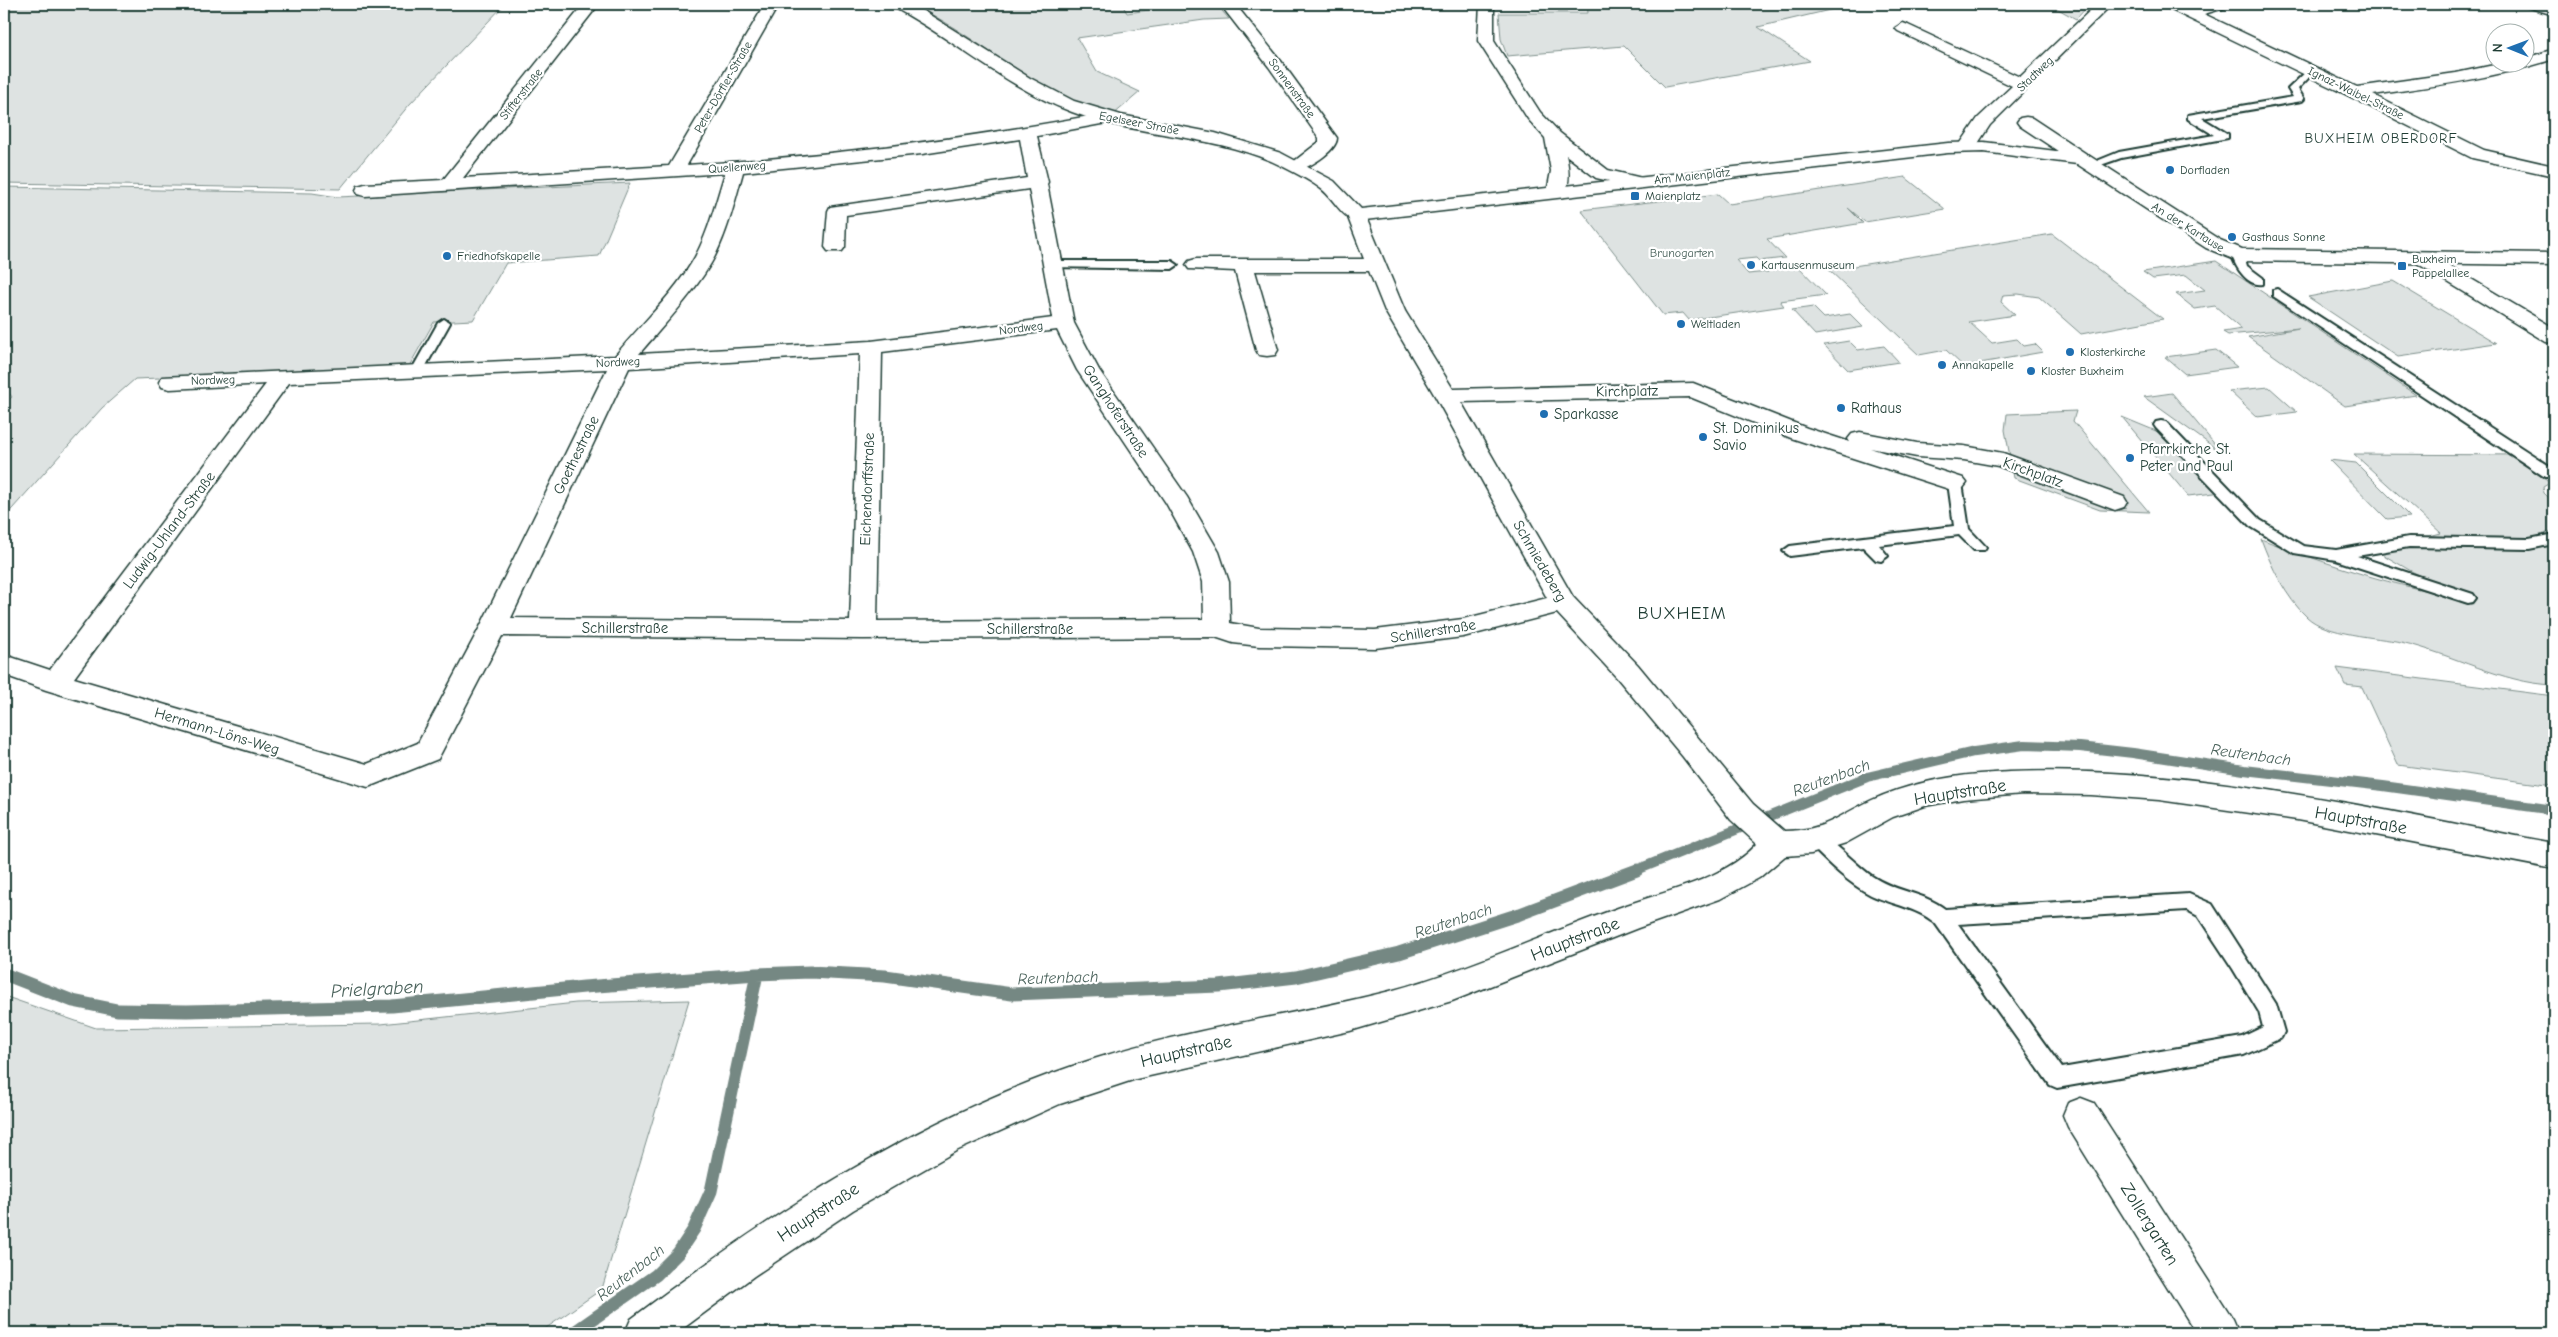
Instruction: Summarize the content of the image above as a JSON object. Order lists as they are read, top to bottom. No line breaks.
{"streets":{"street":["Stadtweg","Peter-Dörfler-Straße","Sonnenstraße","Ignaz-Waibel-Straße","Stifterstraße","Egelseer Straße","Quellenweg","Am Maienplatz","An der Kartause","Nordweg","Kirchplatz","Ganghoferstraße","Goethestraße","Eichendorffstraße","Ludwig-Uhland-Straße","Schmiedeberg","Schillerstraße","Hermann-Löns-Weg","Hauptstraße","Zollergarten"]},"crossings":[["Stadtweg","Am Maienplatz"],["Stadtweg","An der Kartause"],["Peter-Dörfler-Straße","Quellenweg"],["Sonnenstraße","Egelseer Straße"],["Stifterstraße","Quellenweg"],["Egelseer Straße","Quellenweg"],["Egelseer Straße","Am Maienplatz"],["Egelseer Straße","Schmiedeberg"],["Quellenweg","Ganghoferstraße"],["Quellenweg","Goethestraße"],["Am Maienplatz","An der Kartause"],["Am Maienplatz","Schmiedeberg"],["Nordweg","Ganghoferstraße"],["Nordweg","Goethestraße"],["Nordweg","Eichendorffstraße"],["Nordweg","Ludwig-Uhland-Straße"],["Kirchplatz","Schmiedeberg"],["Ganghoferstraße","Schillerstraße"],["Goethestraße","Schillerstraße"],["Goethestraße","Hermann-Löns-Weg"],["Eichendorffstraße","Schillerstraße"],["Ludwig-Uhland-Straße","Hermann-Löns-Weg"],["Schmiedeberg","Schillerstraße"],["Schmiedeberg","Hauptstraße"]],"districts":["BUXHEIM OBERDORF","BUXHEIM"],"water":["Reutenbach","Prielgraben"],"parks":["Brunogarten"],"places":{"other":["Dorfladen","Gasthaus Sonne","Friedhofskapelle","Kartausenmuseum","Weltladen","Klosterkirche","Annakapelle","Kloster Buxheim","Rathaus","Sparkasse","St. Dominikus Savio","Pfarrkirche St. Peter und Paul"],"transit":["Maienplatz","Buxheim Pappelallee"]},"north":"left"}
